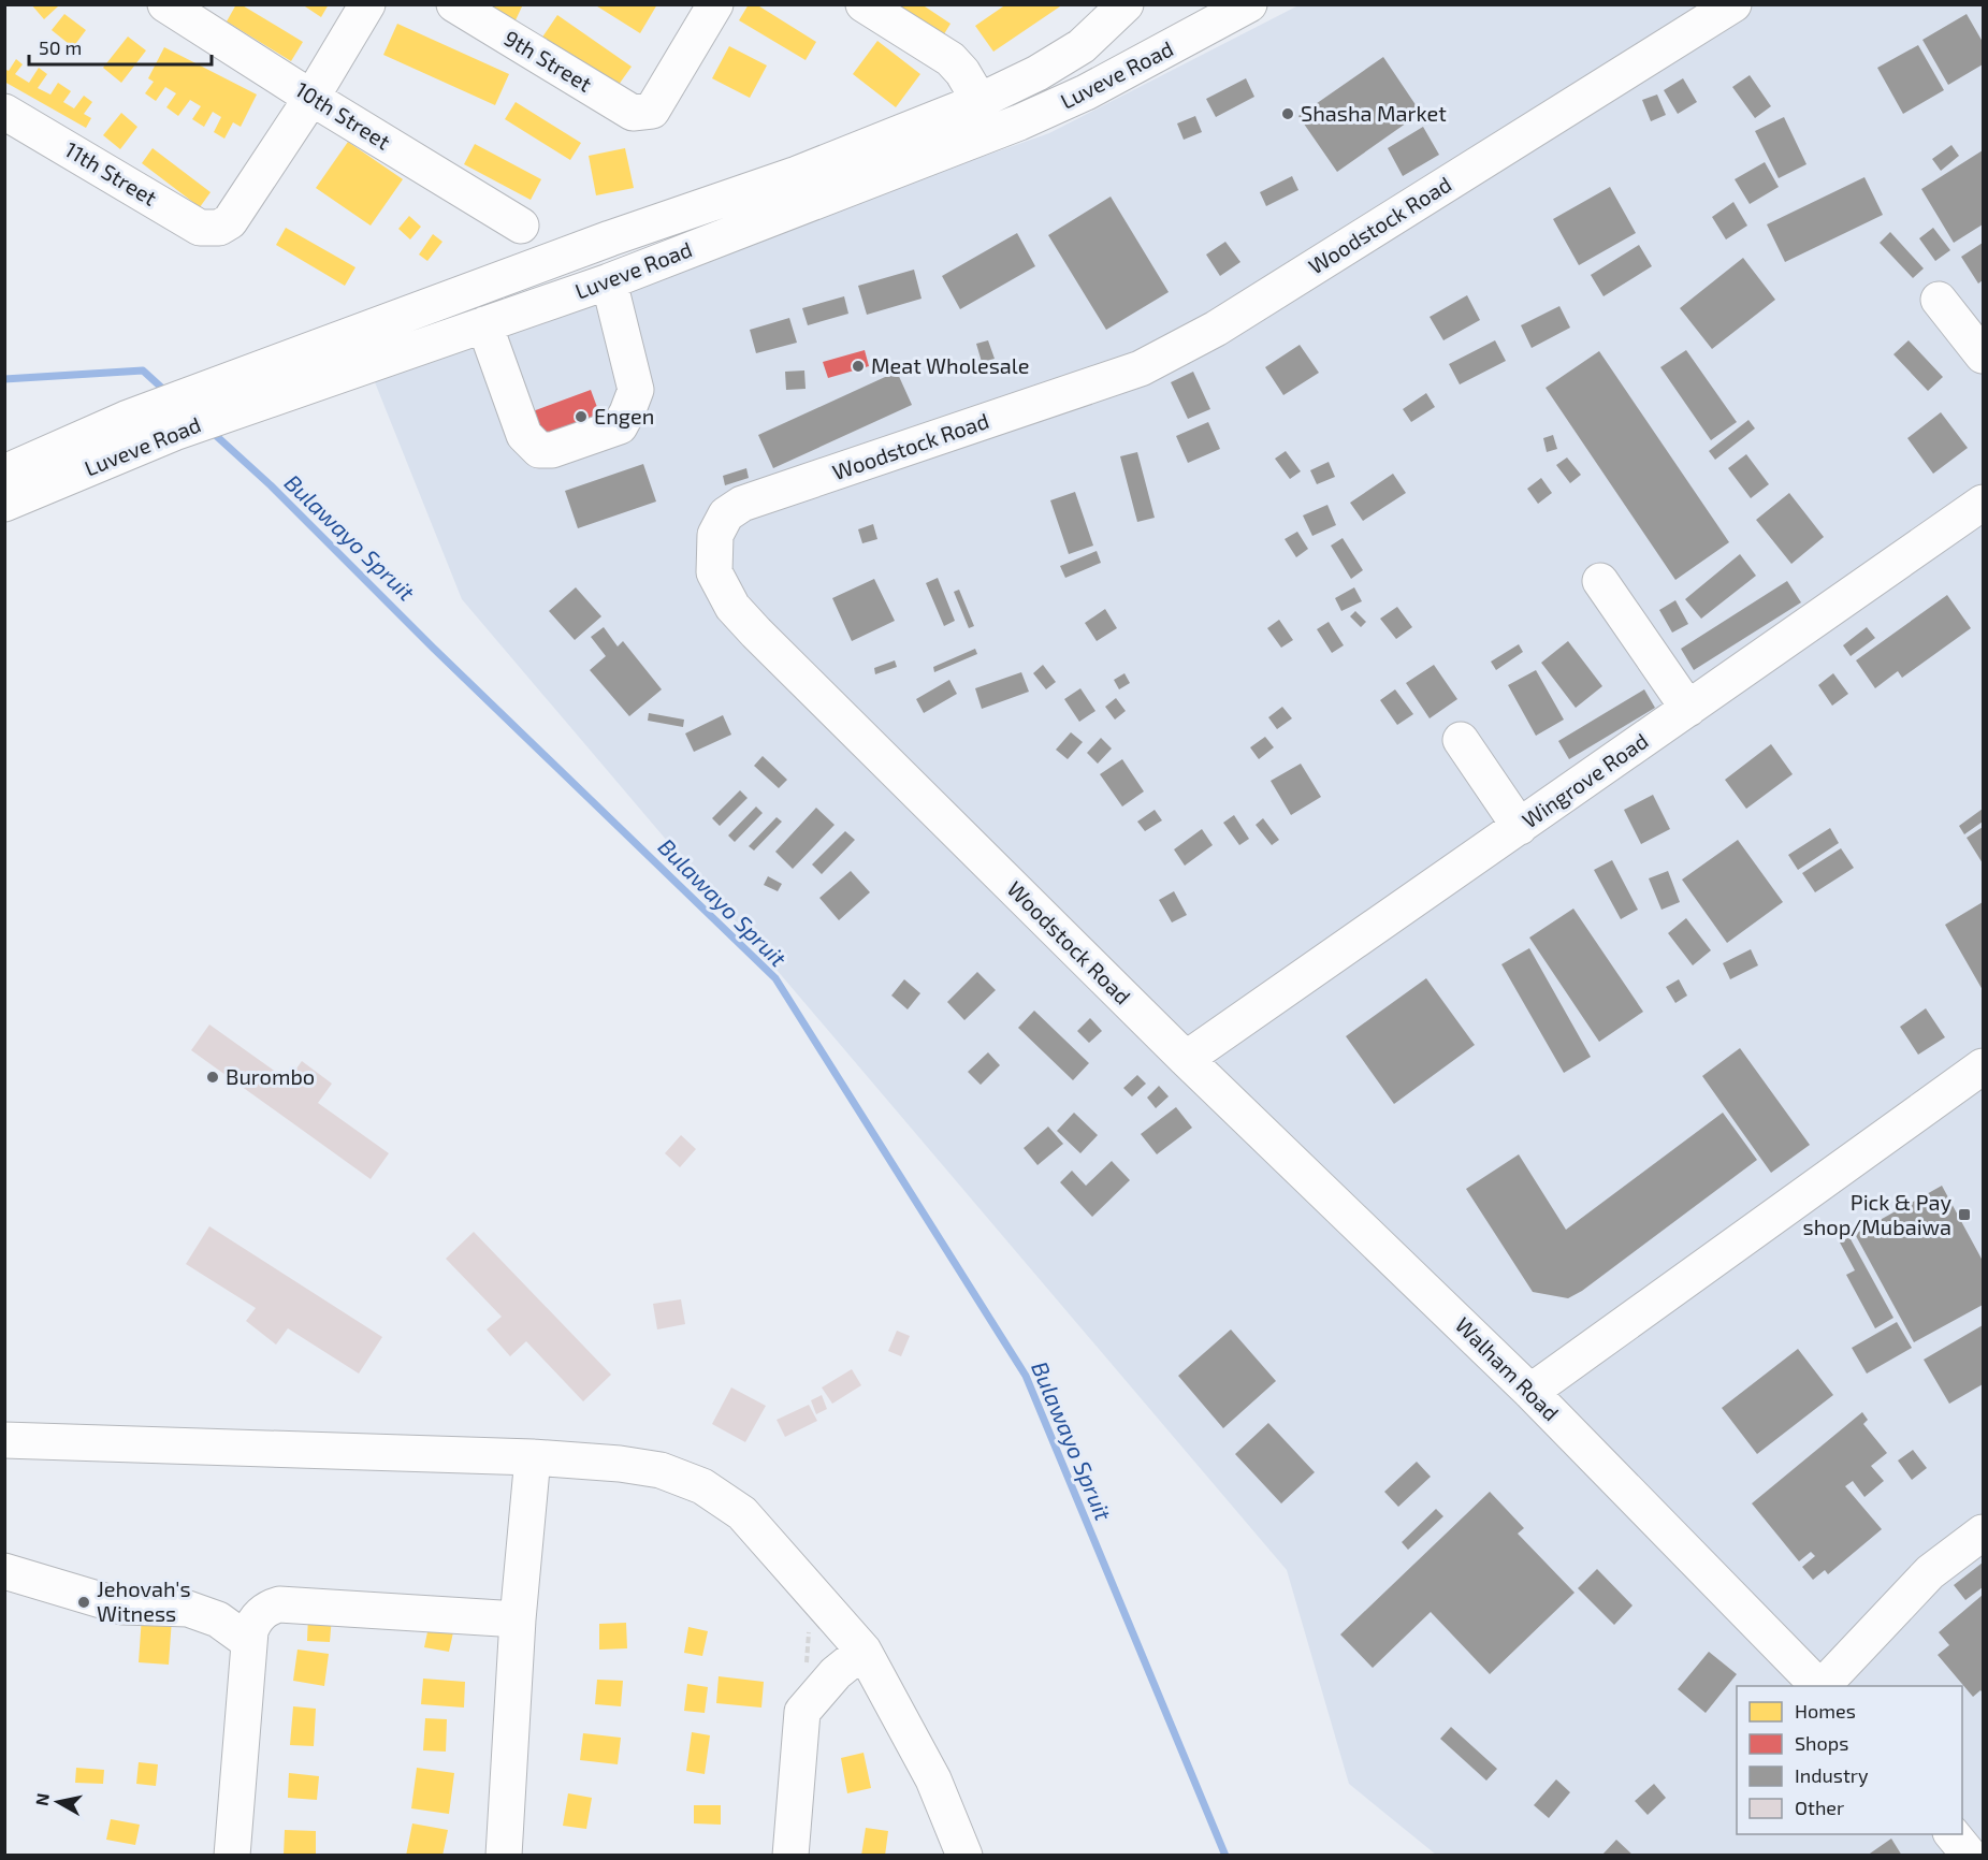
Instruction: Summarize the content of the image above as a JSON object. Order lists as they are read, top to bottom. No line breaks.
{"streets":{"street":["9th Street","Luveve Road","10th Street","11th Street","Woodstock Road","Wingrove Road","Walham Road"]},"crossings":[["10th Street","11th Street"],["Woodstock Road","Wingrove Road"],["Woodstock Road","Walham Road"],["Wingrove Road","Walham Road"]],"water":["Bulawayo Spruit"],"places":{"other":["Shasha Market","Meat Wholesale","Engen","Burombo","Jehovah's Witness"],"transit":["Pick & Pay shop/Mubaiwa"]},"legend":["Homes","Shops","Industry","Other"],"scale_bar":"50 m","north":"left"}
